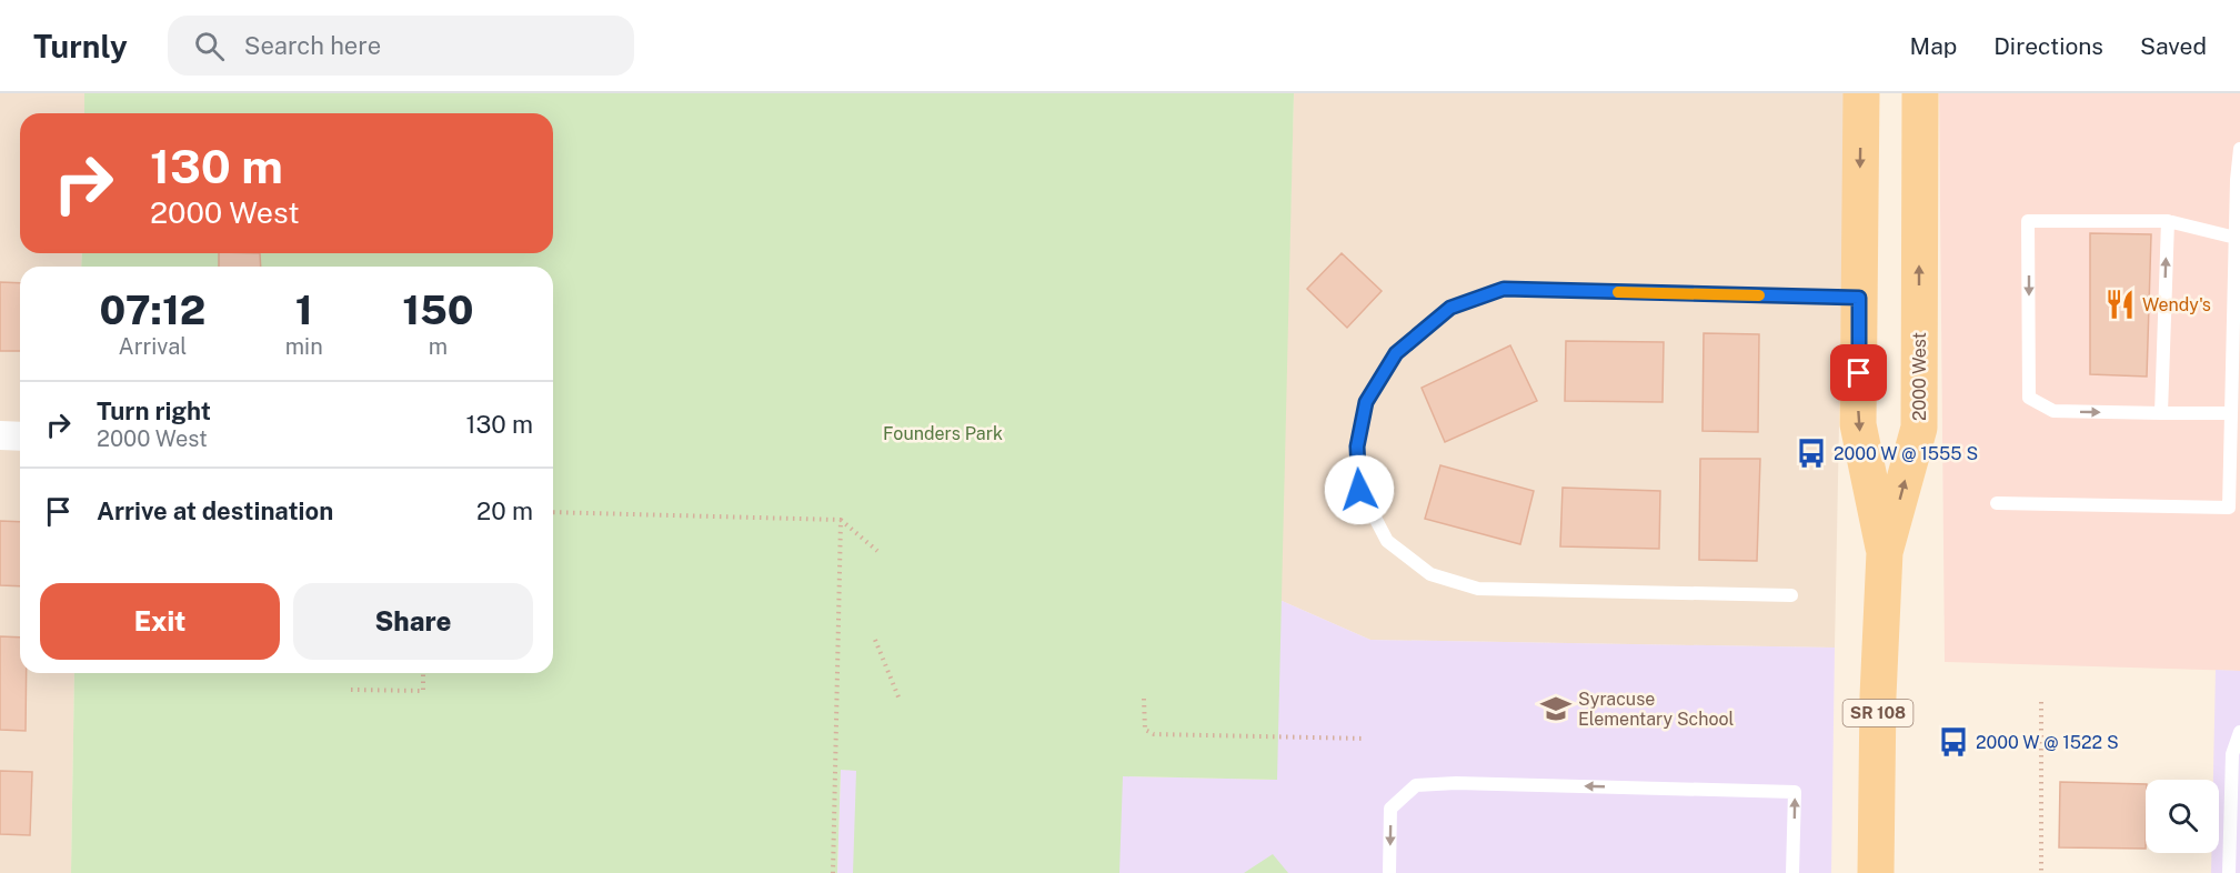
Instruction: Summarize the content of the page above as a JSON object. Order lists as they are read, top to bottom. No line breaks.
{"streets":{"main road":["2000 West","SR 108"]},"crossings":[["2000 West","SR 108"]],"parks":["Founders Park"],"places":{"restaurant":["Wendy's"],"bus stop":["2000 W @ 1555 S","2000 W @ 1522 S"],"school or university":["Syracuse Elementary School"]},"page":{"header":"Turnly","search":"Search here","nav":["Map","Directions","Saved"],"turn":["130 m","2000 West"],"eta":["07:12","Arrival","1","min","150","m"],"list":[{"name":"Turn right","note":"2000 West","value":"130 m"},{"name":"Arrive at destination","value":"20 m"}],"buttons":["Exit","Share"]}}
